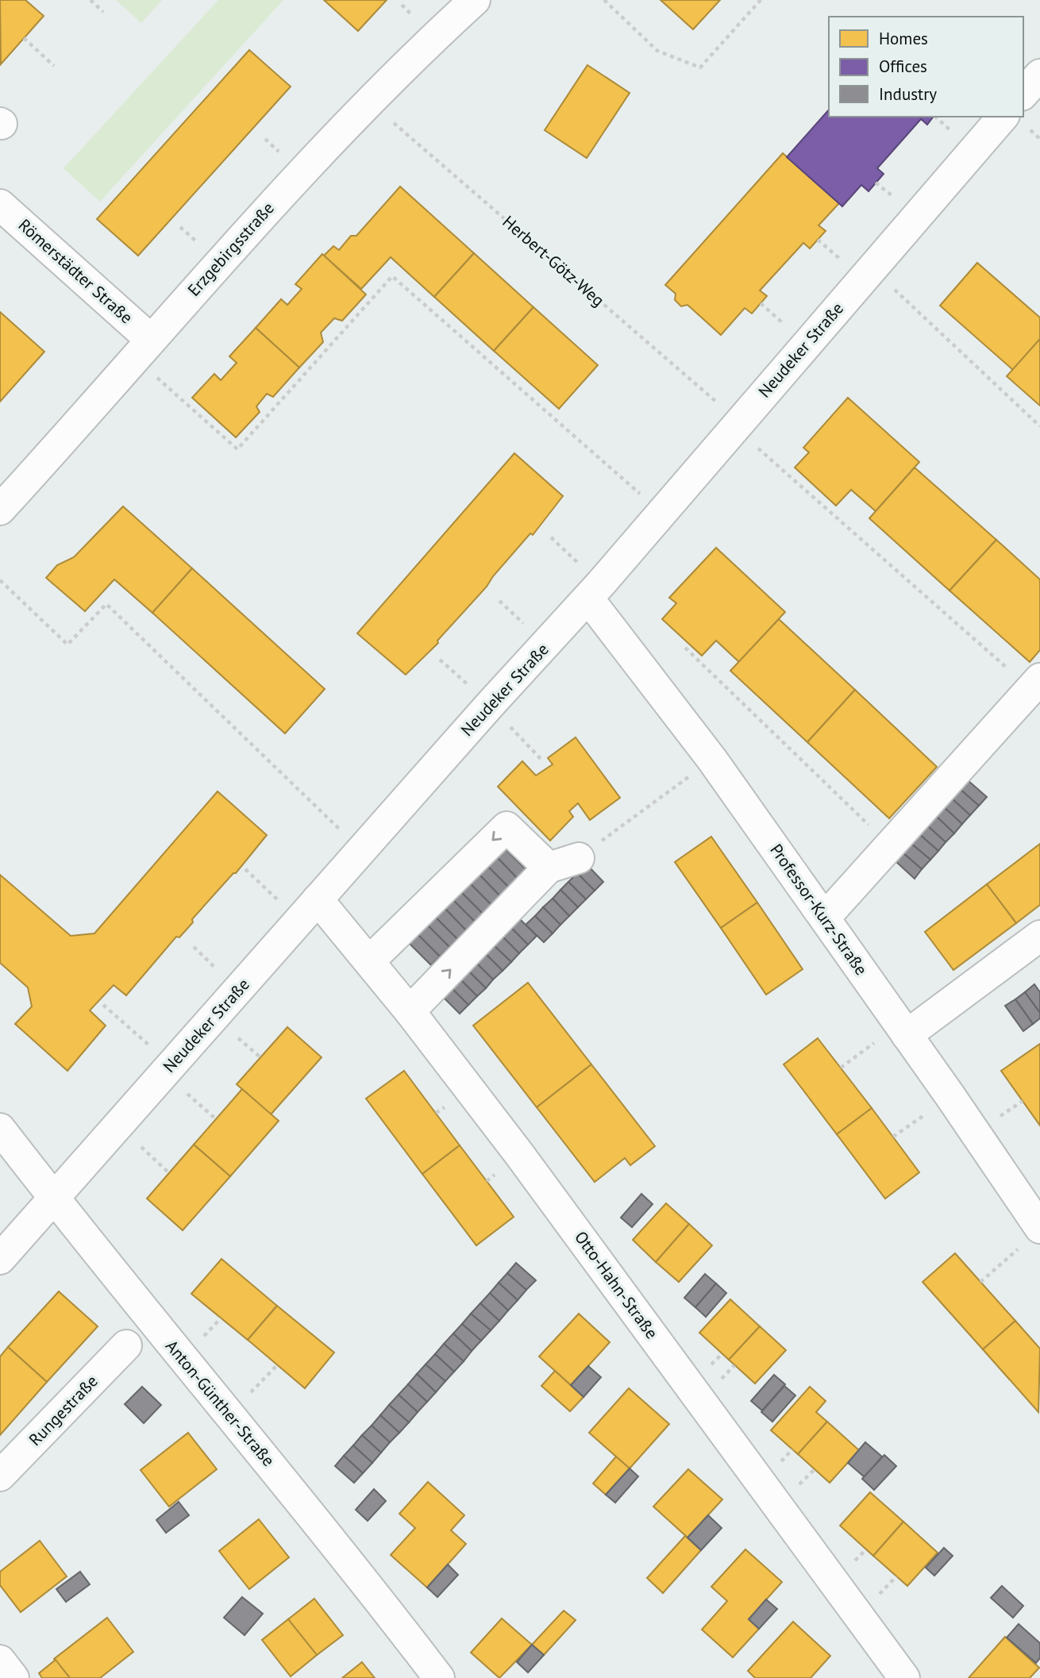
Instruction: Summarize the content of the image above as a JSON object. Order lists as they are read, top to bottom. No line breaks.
{"streets":{"street":["Erzgebirgsstraße","Römerstädter Straße","Neudeker Straße","Professor-Kurz-Straße","Otto-Hahn-Straße","Anton-Günther-Straße","Rungestraße"],"path":["Herbert-Götz-Weg"]},"crossings":[["Erzgebirgsstraße","Herbert-Götz-Weg"],["Erzgebirgsstraße","Römerstädter Straße"],["Herbert-Götz-Weg","Neudeker Straße"],["Neudeker Straße","Professor-Kurz-Straße"],["Neudeker Straße","Otto-Hahn-Straße"],["Neudeker Straße","Anton-Günther-Straße"]],"legend":["Homes","Offices","Industry"]}
